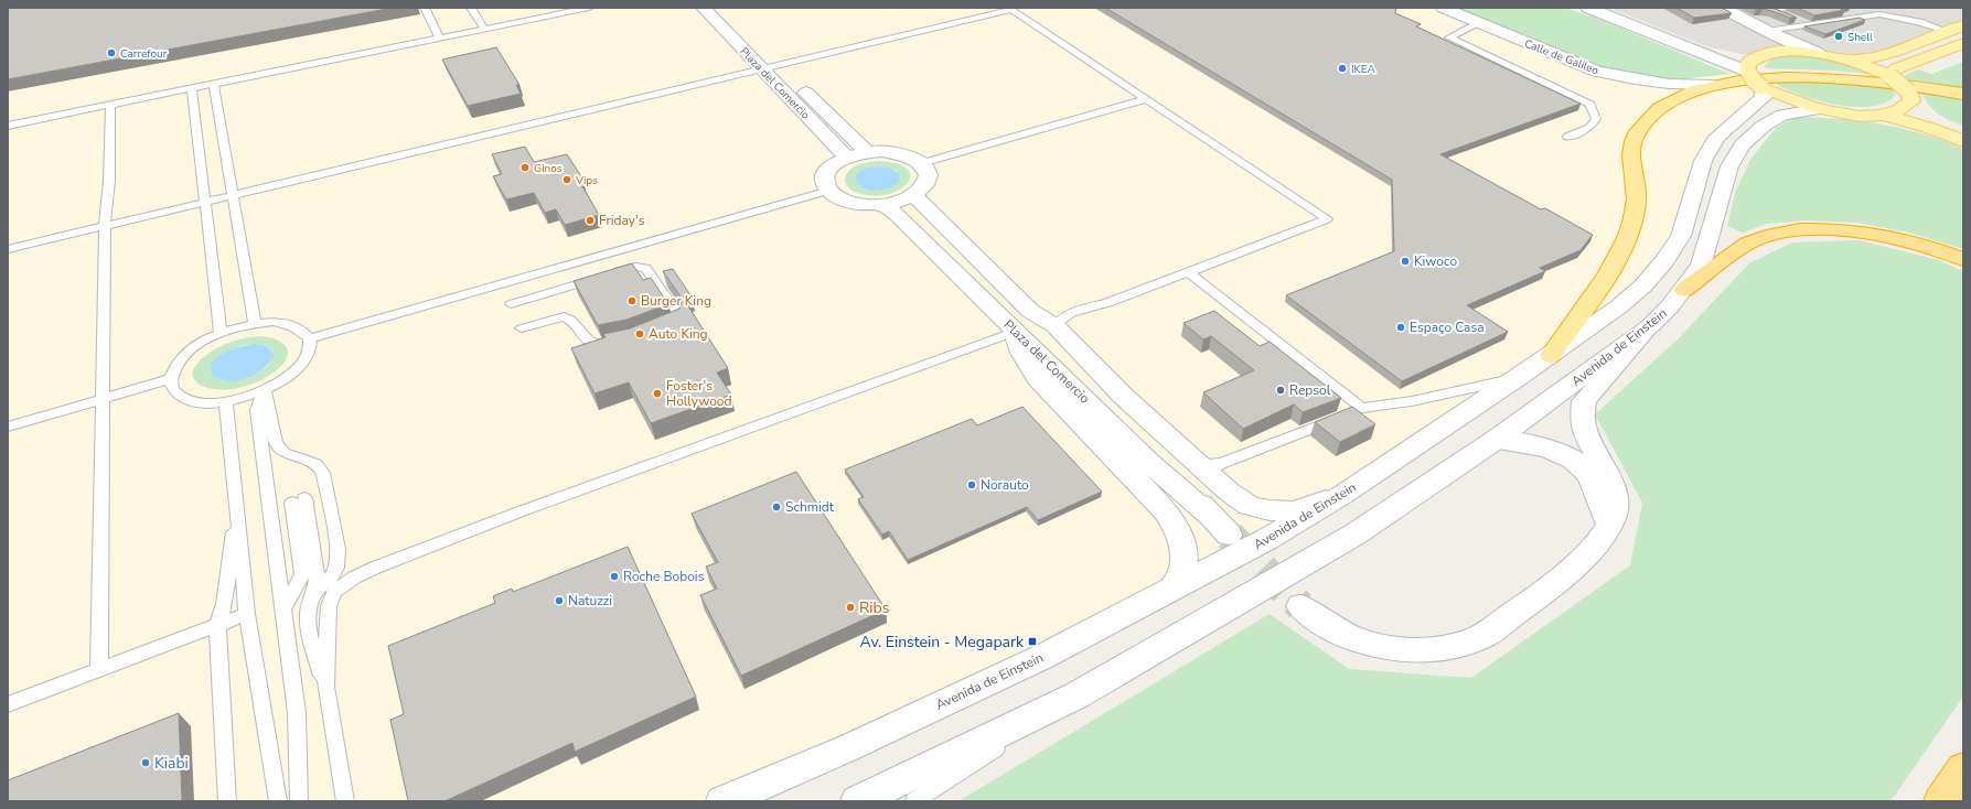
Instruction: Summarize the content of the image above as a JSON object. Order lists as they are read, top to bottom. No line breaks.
{"streets":{"street":["Calle de Galileo","Plaza del Comercio","Avenida de Einstein"]},"crossings":[["Plaza del Comercio","Avenida de Einstein"]],"places":{"other":["Shell","Carrefour","IKEA","Ginos","Vips","Friday's","Kiwoco","Burger King","Espaço Casa","Auto King","Repsol","Foster's Hollywood","Norauto","Schmidt","Roche Bobois","Natuzzi","Ribs","Kiabi"],"transit":["Av. Einstein - Megapark"]}}
